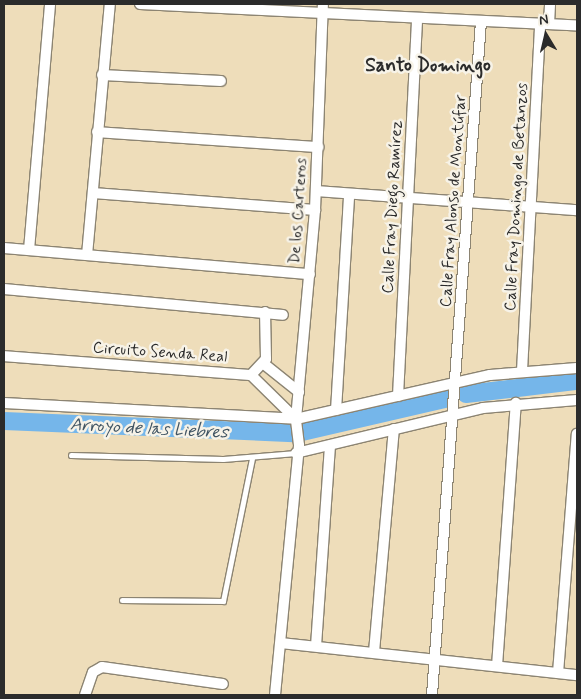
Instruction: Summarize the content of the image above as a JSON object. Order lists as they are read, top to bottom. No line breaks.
{"streets":{"street":["Calle Fray Domingo de Betanzos","Calle Fray Alonso de Montúfar","Calle Fray Diego Ramírez","De los Carteros","Circuito Senda Real"]},"districts":["Santo Domingo"],"water":["Arroyo de las Liebres"],"north":"top"}
